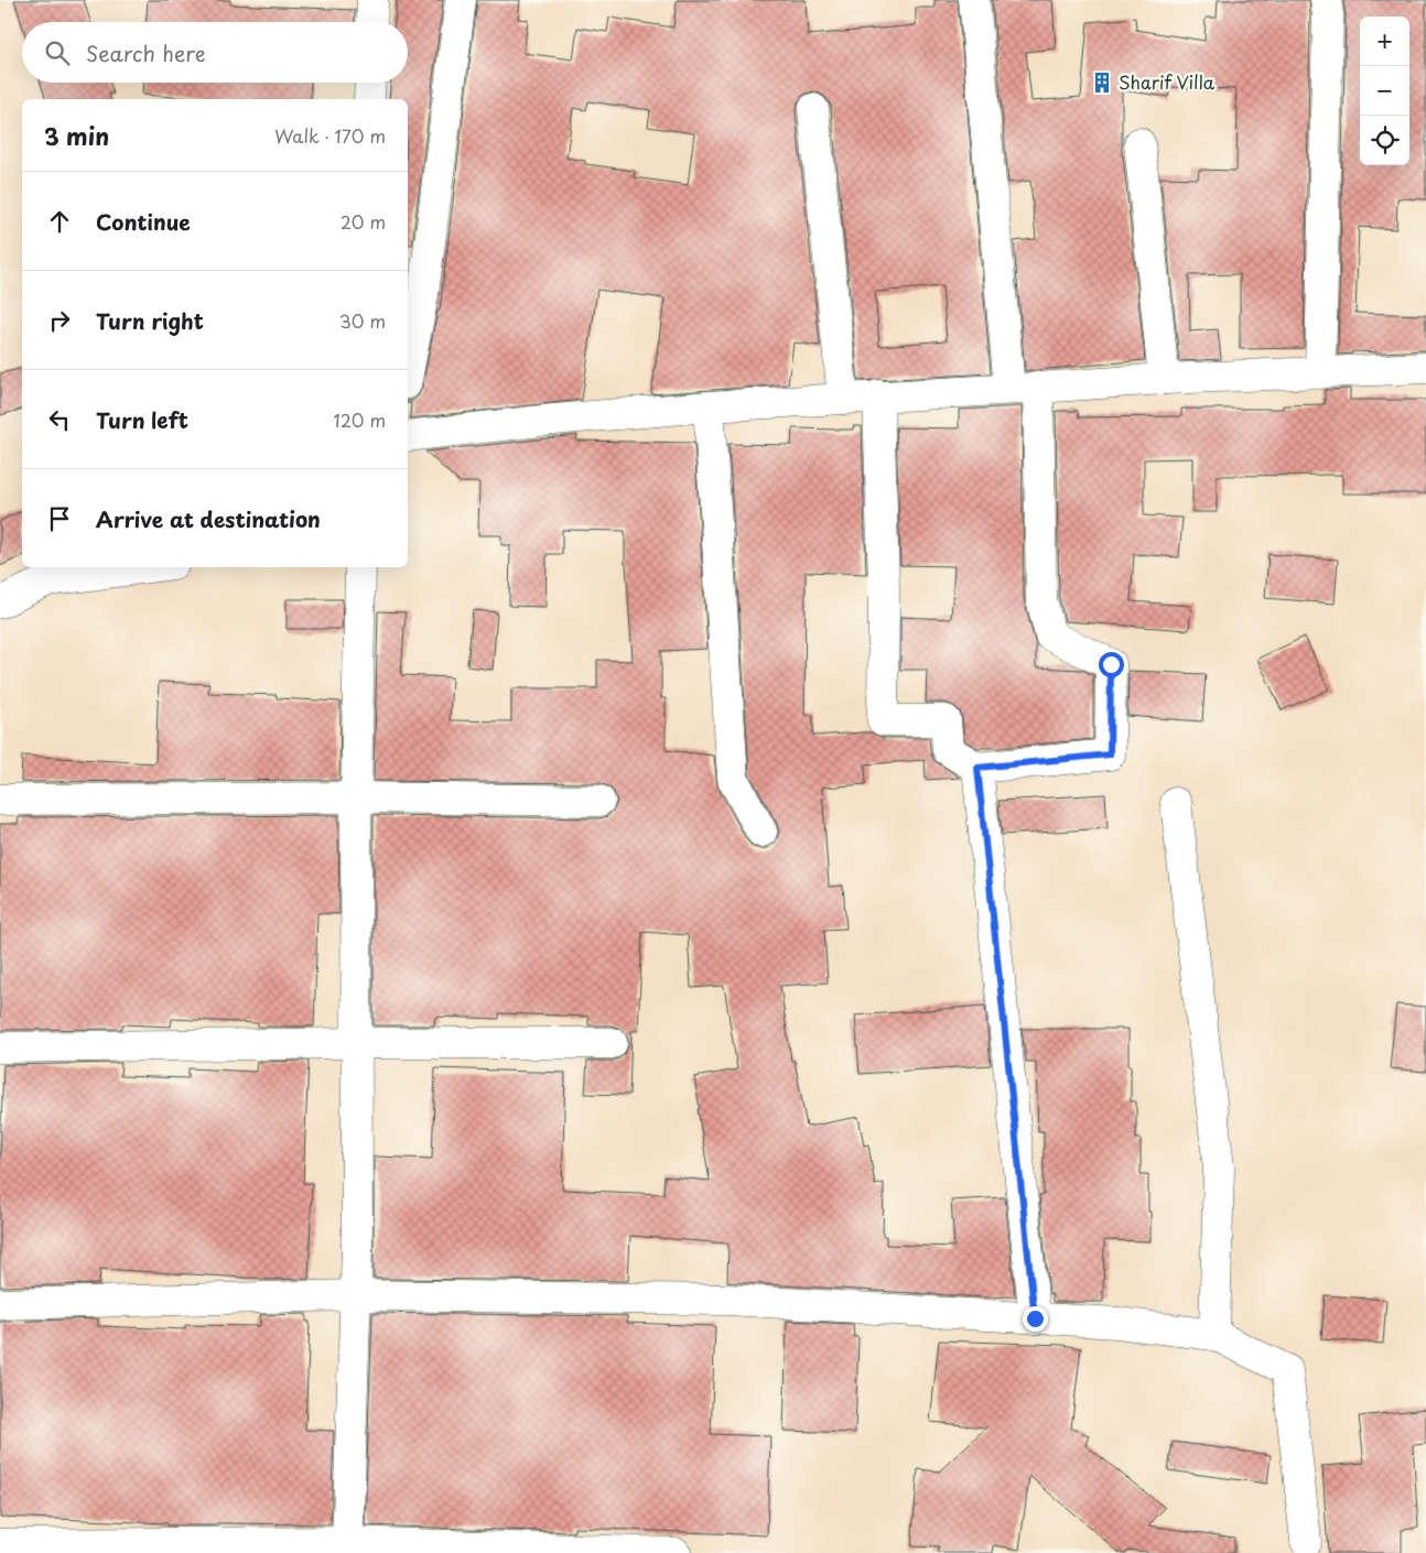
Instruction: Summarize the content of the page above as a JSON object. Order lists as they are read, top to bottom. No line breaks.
{"places":{"building":["Sharif Villa"]},"page":{"map_buttons":["+","−"],"search":"Search here","heading":["3 min","Walk · 170 m"],"list":[["Continue","20 m"],["Turn right","30 m"],["Turn left","120 m"],"Arrive at destination"]}}
